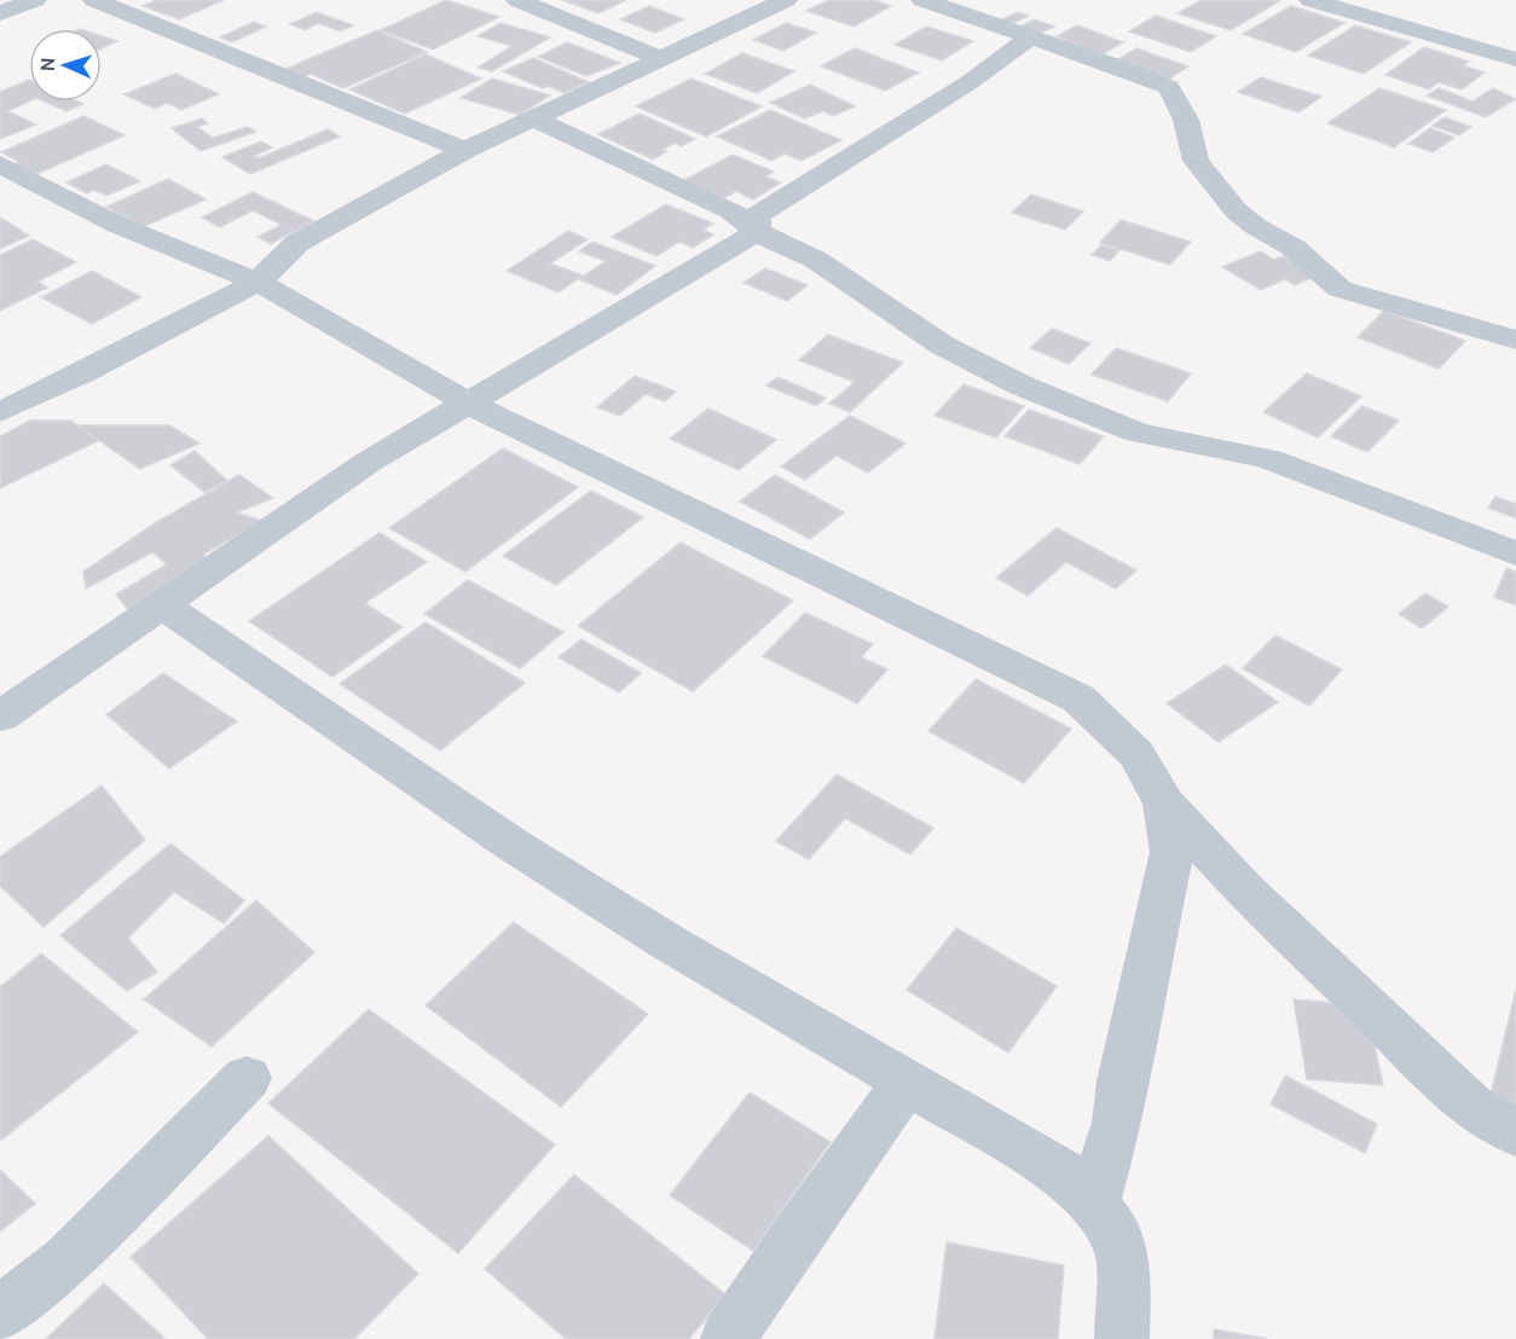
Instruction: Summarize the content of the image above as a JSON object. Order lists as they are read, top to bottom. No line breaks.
{"north":"left"}
